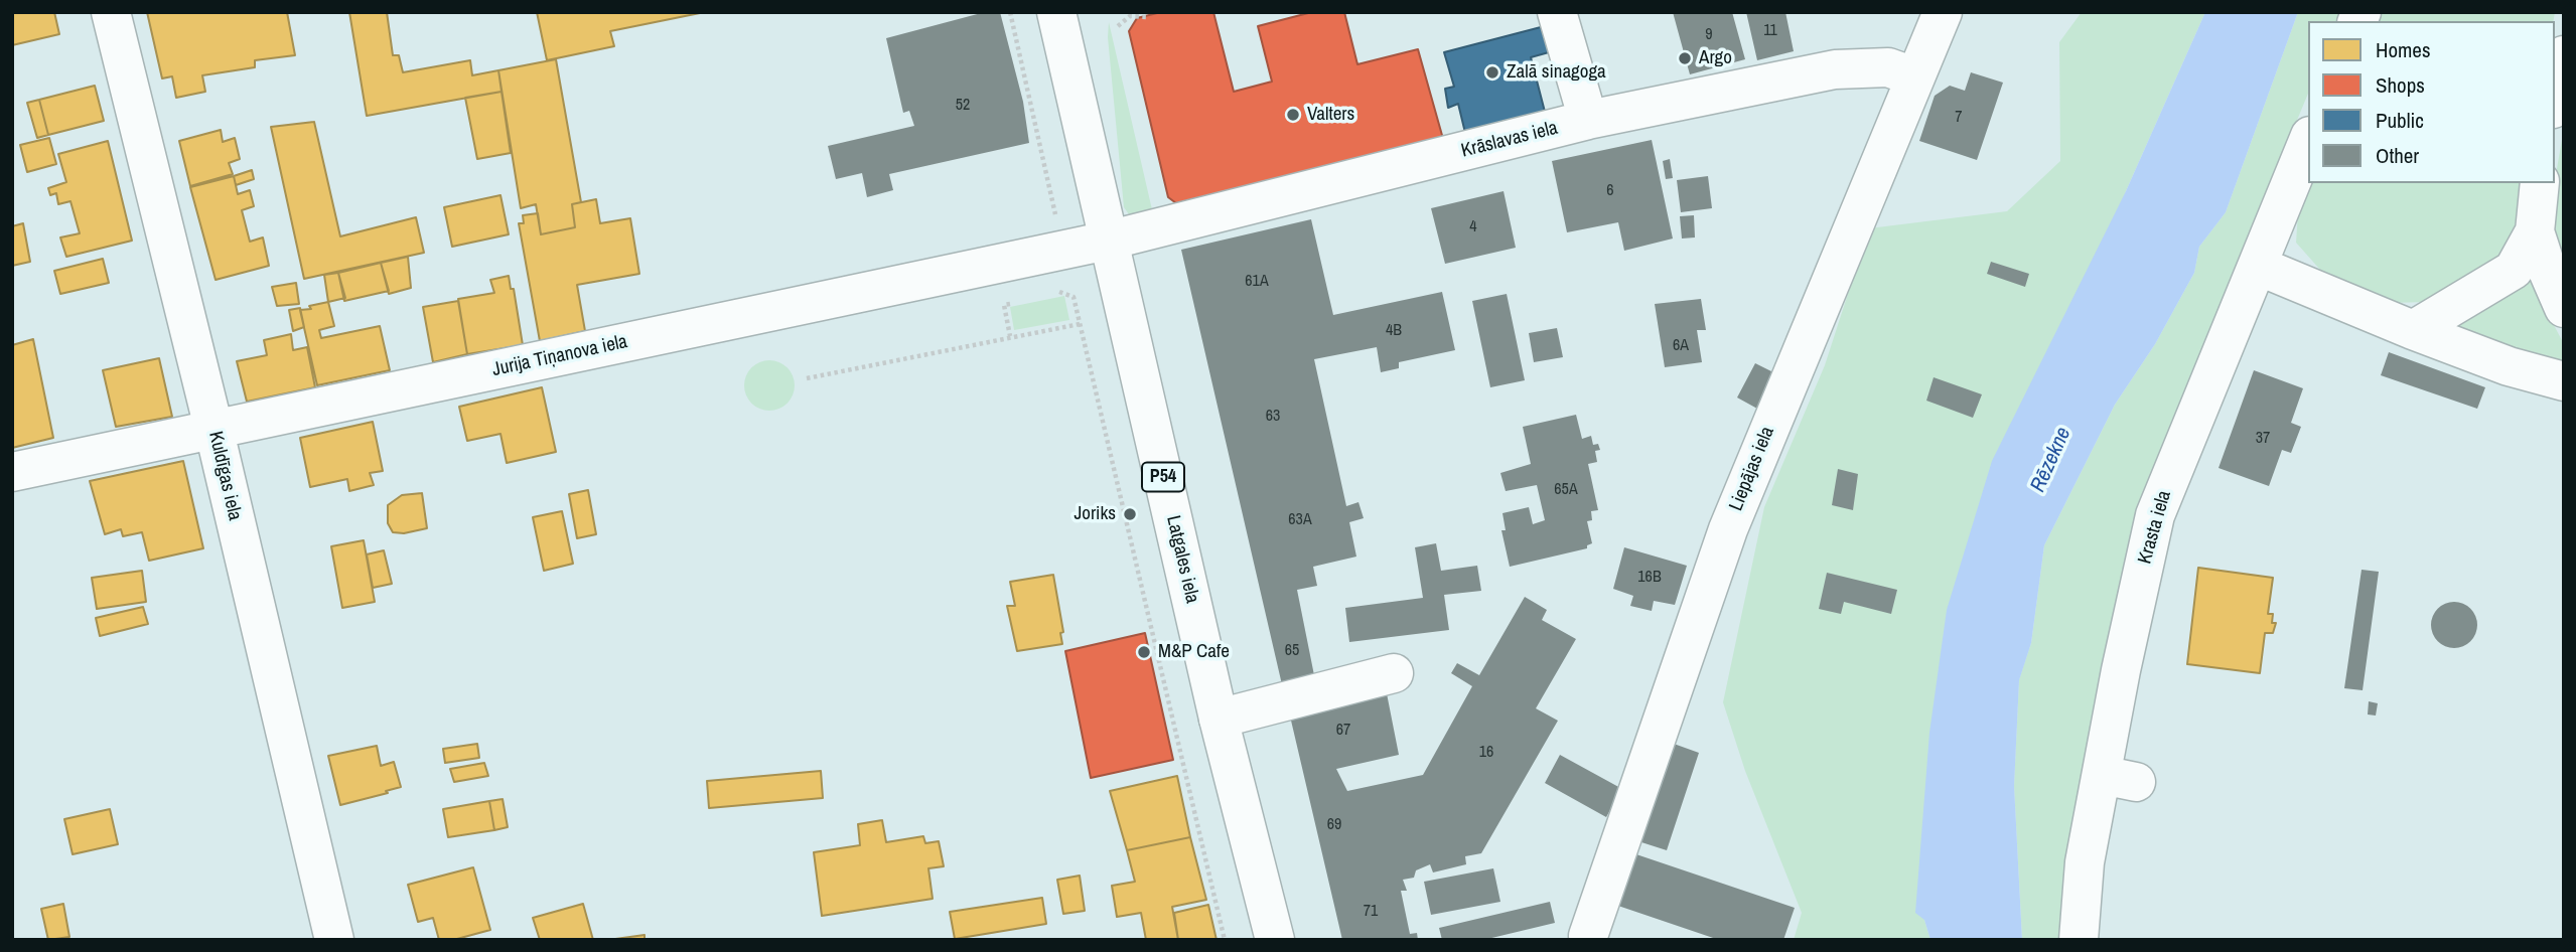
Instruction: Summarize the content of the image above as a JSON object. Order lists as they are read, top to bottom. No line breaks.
{"streets":{"street":["Krāslavas iela","Jurija Tiņanova iela","Liepājas iela","Kuldīgas iela","P54","Krasta iela","Latgales iela"]},"crossings":[["Krāslavas iela","Jurija Tiņanova iela"],["Krāslavas iela","Liepājas iela"],["Krāslavas iela","Latgales iela"],["Jurija Tiņanova iela","Kuldīgas iela"],["Jurija Tiņanova iela","Latgales iela"]],"water":["Rēzekne"],"places":["Argo","Zalā sinagoga","Valters","Joriks","M&P Cafe"],"house_numbers":["11","9","52","7","6","4","61A","4B","6A","63","37","65A","63A","16B","65","67","16","69","71"],"legend":["Homes","Shops","Public","Other"]}
